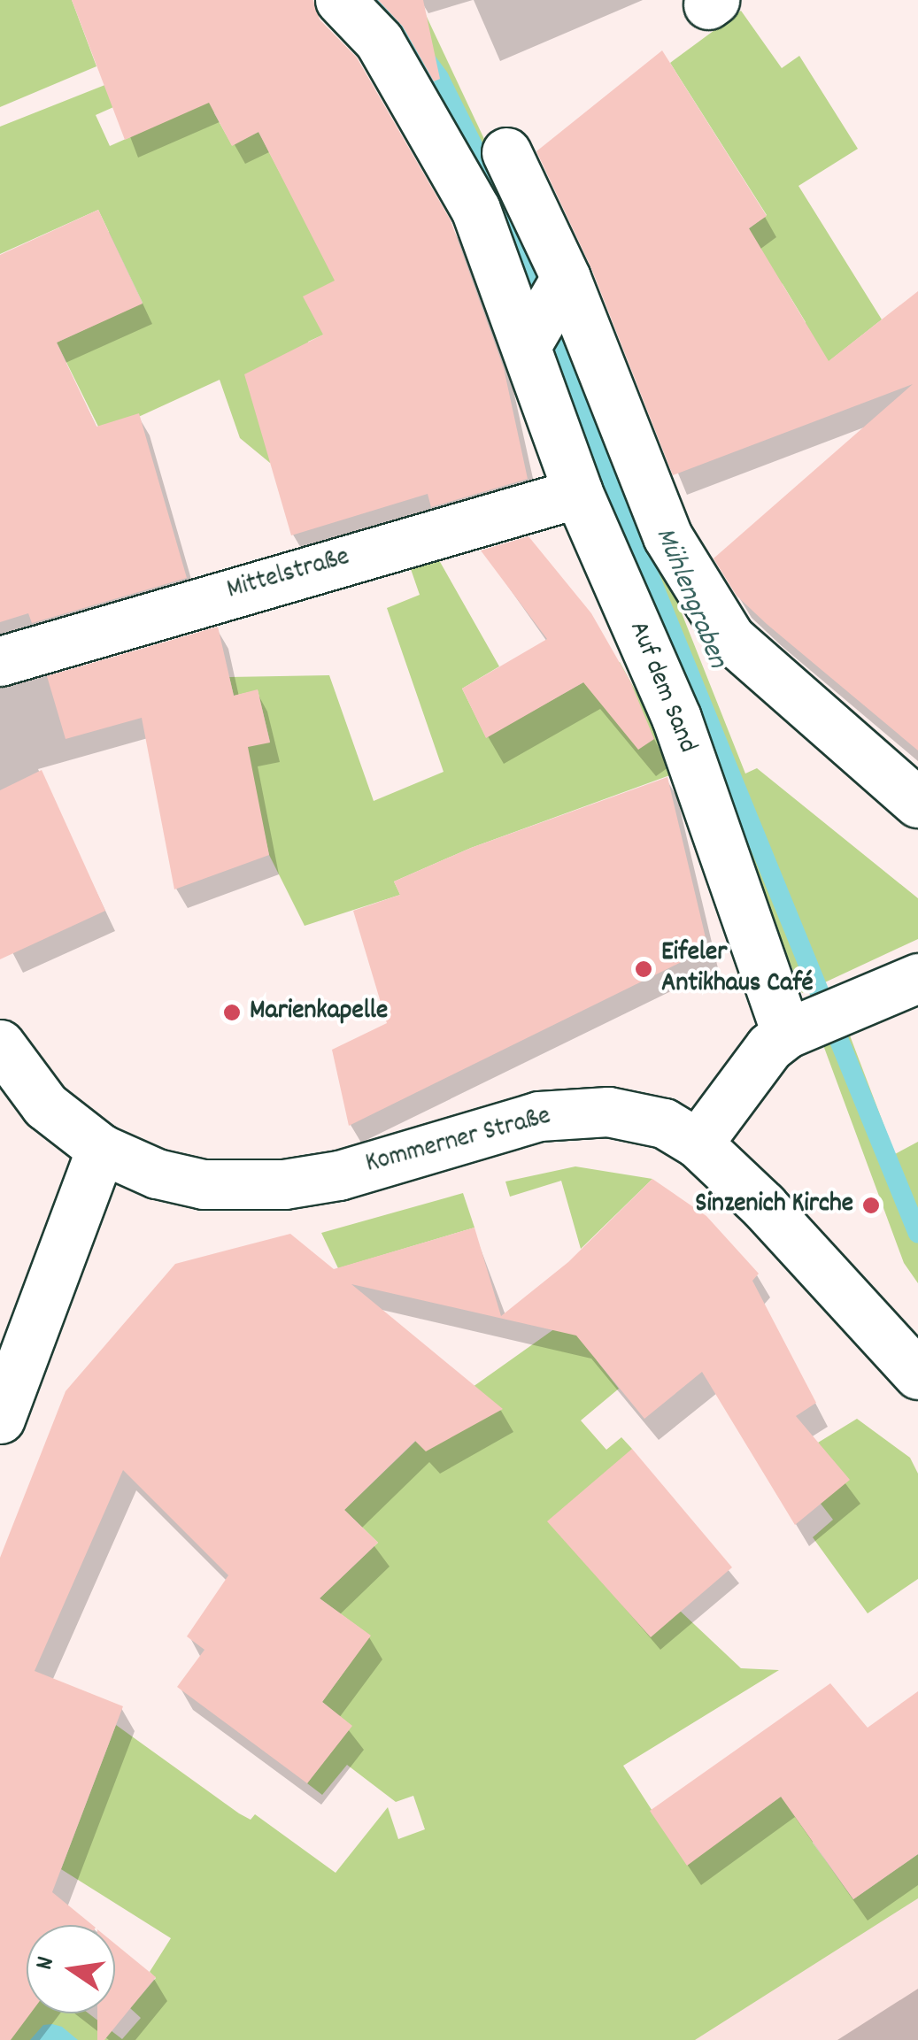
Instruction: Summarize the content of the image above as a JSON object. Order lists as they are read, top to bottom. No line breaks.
{"streets":{"street":["Mittelstraße","Auf dem Sand","Kommerner Straße"]},"crossings":[["Mittelstraße","Auf dem Sand"]],"water":["Mühlengraben"],"places":["Eifeler Antikhaus Café","Marienkapelle","Sinzenich Kirche"],"north":"left"}
